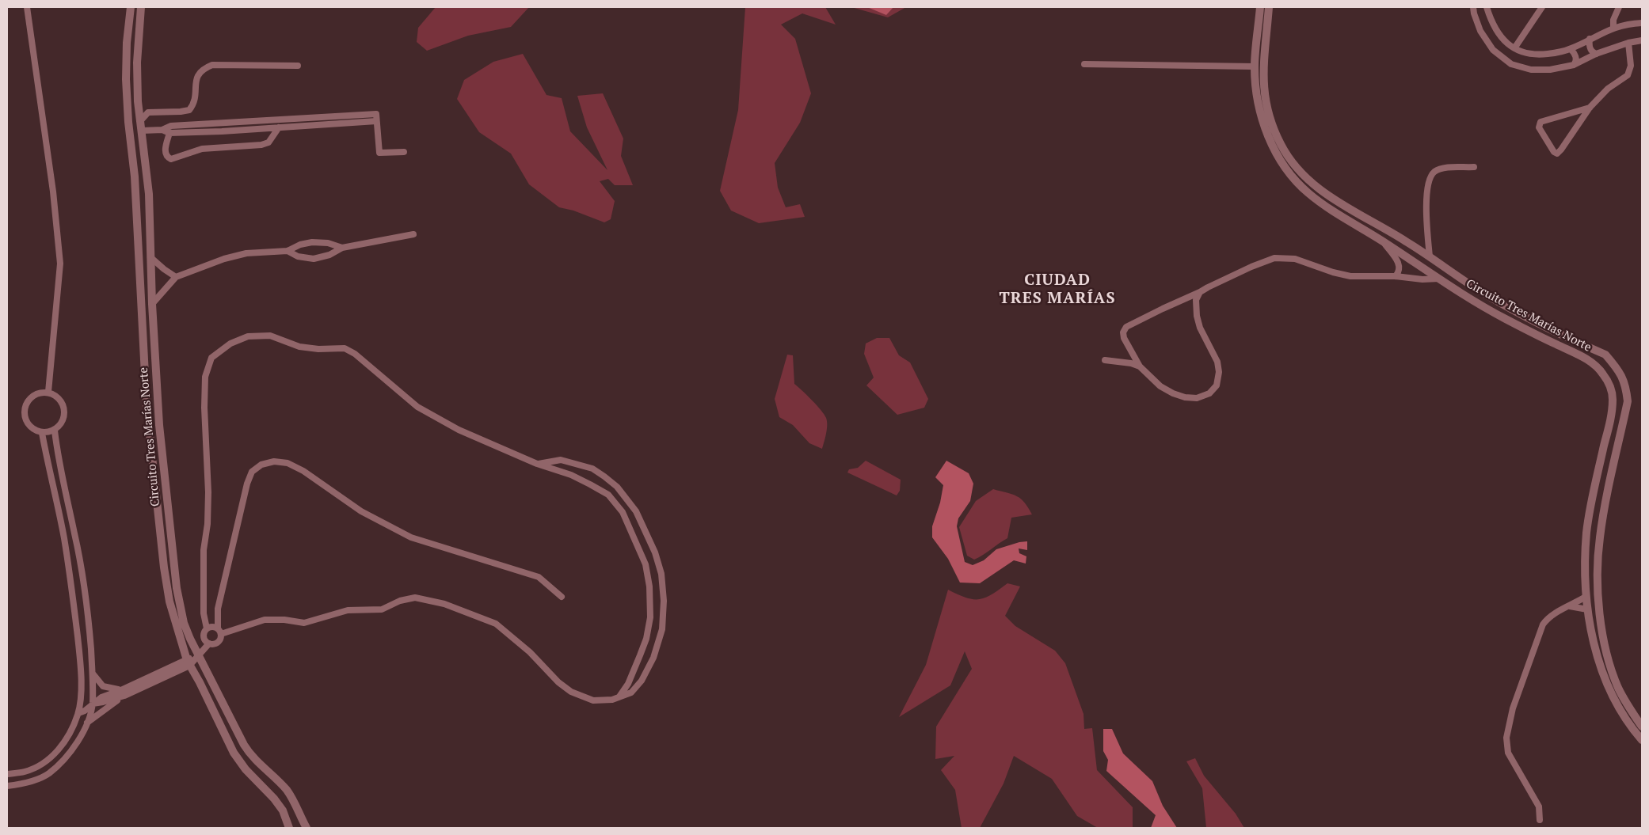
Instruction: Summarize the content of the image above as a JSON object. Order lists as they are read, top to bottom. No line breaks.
{"streets":{"street":["Circuito Tres Marías Norte"]},"districts":["CIUDAD TRES MARÍAS"]}
